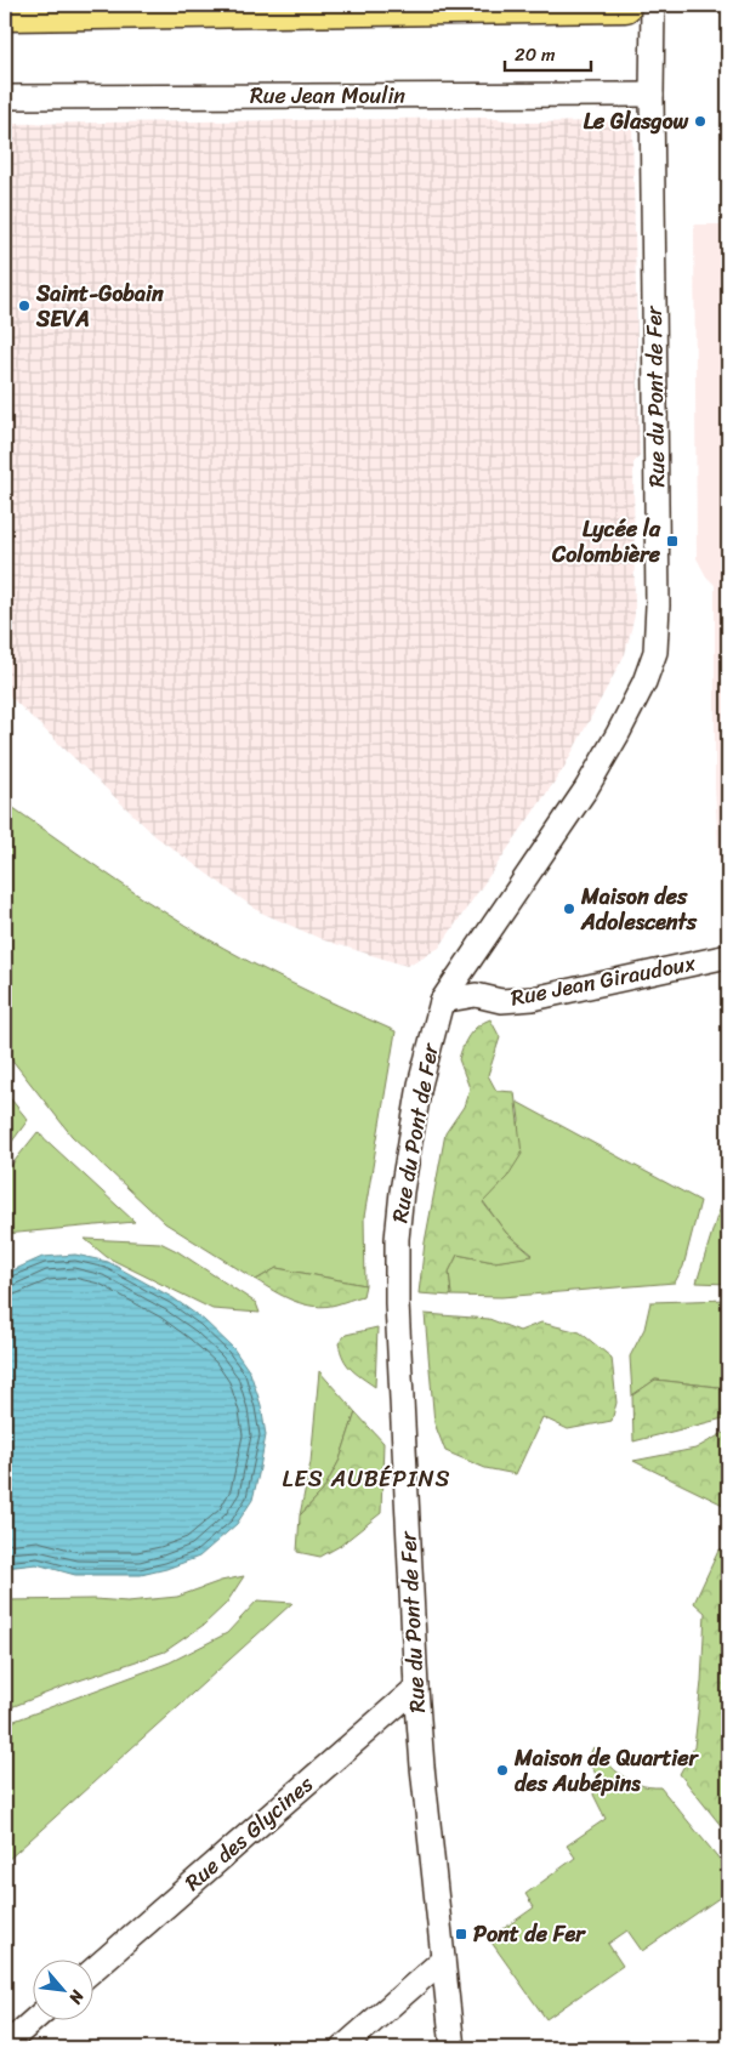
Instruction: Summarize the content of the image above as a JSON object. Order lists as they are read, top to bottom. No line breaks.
{"streets":{"street":["Rue Jean Moulin","Rue du Pont de Fer","Rue Jean Giraudoux","Rue des Glycines"]},"crossings":[["Rue Jean Moulin","Rue du Pont de Fer"],["Rue du Pont de Fer","Rue Jean Giraudoux"],["Rue du Pont de Fer","Rue des Glycines"]],"districts":["LES AUBÉPINS"],"places":{"other":["Le Glasgow","Saint-Gobain SEVA","Maison des Adolescents","Maison de Quartier des Aubépins"],"transit":["Lycée la Colombière","Pont de Fer"]},"scale_bar":"20 m","north":"bottom right"}
